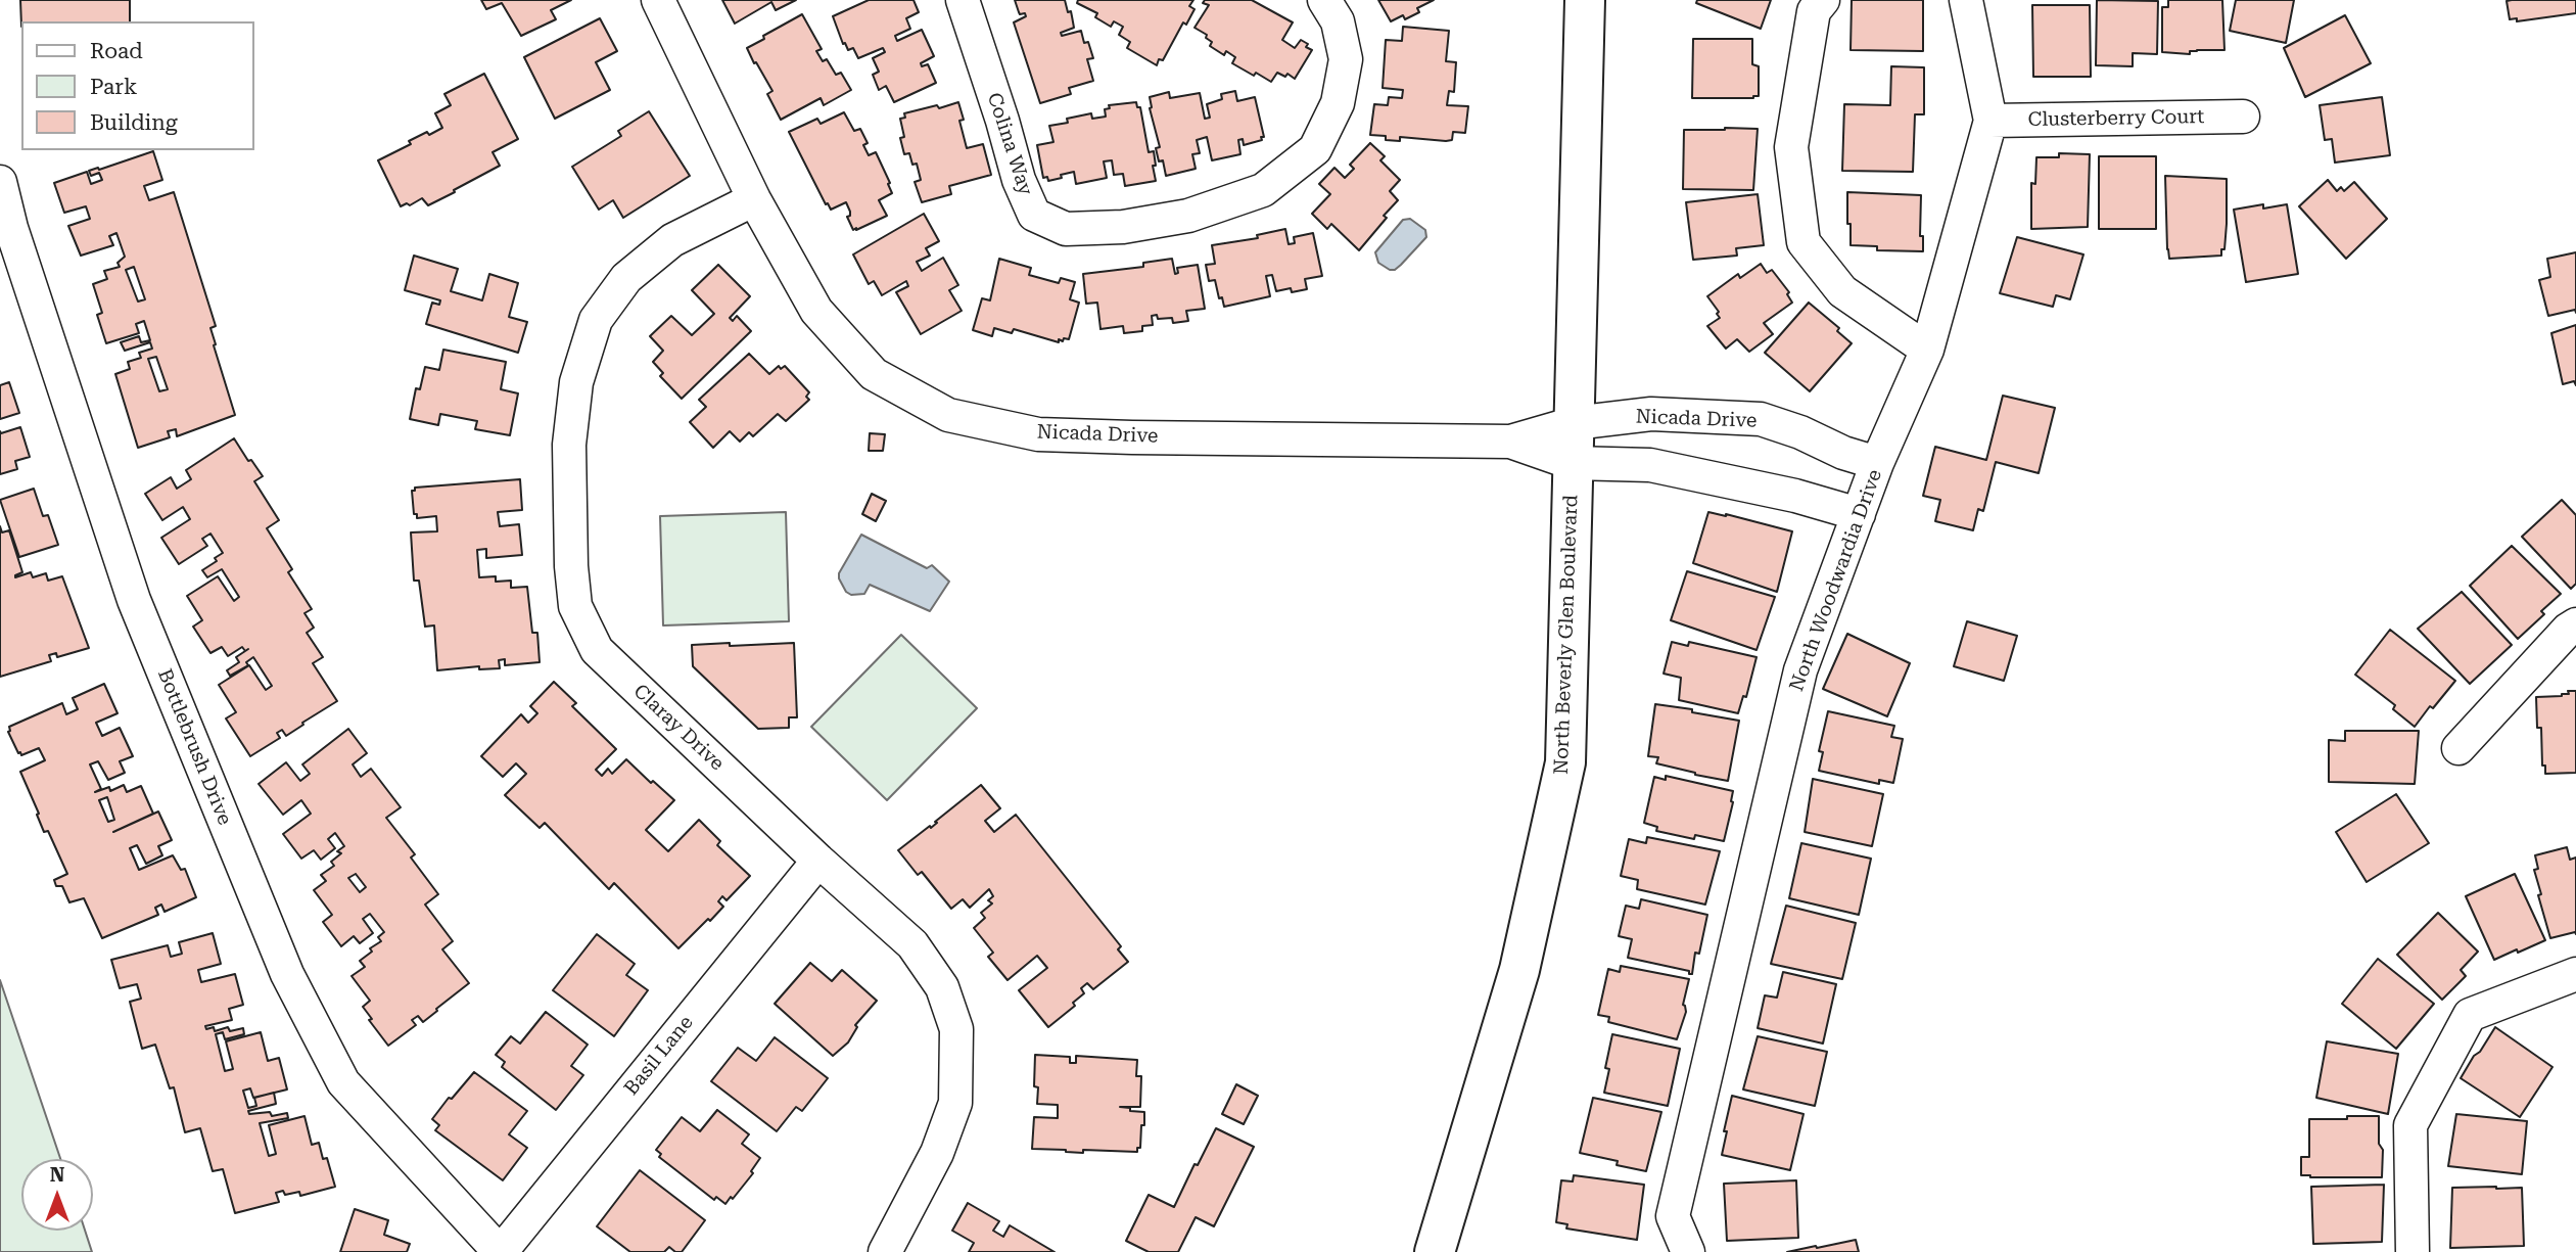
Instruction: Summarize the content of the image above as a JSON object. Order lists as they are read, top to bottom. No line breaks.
{"streets":{"main road":["North Beverly Glen Boulevard"],"street":["Clusterberry Court","Colina Way","Nicada Drive","North Woodwardia Drive","Claray Drive","Bottlebrush Drive","Basil Lane"]},"crossings":[["Clusterberry Court","North Woodwardia Drive"],["Nicada Drive","North Woodwardia Drive"],["Nicada Drive","North Beverly Glen Boulevard"],["Nicada Drive","Claray Drive"],["Claray Drive","Basil Lane"],["Bottlebrush Drive","Basil Lane"]],"legend":["Road","Park","Building"],"north":"top"}
